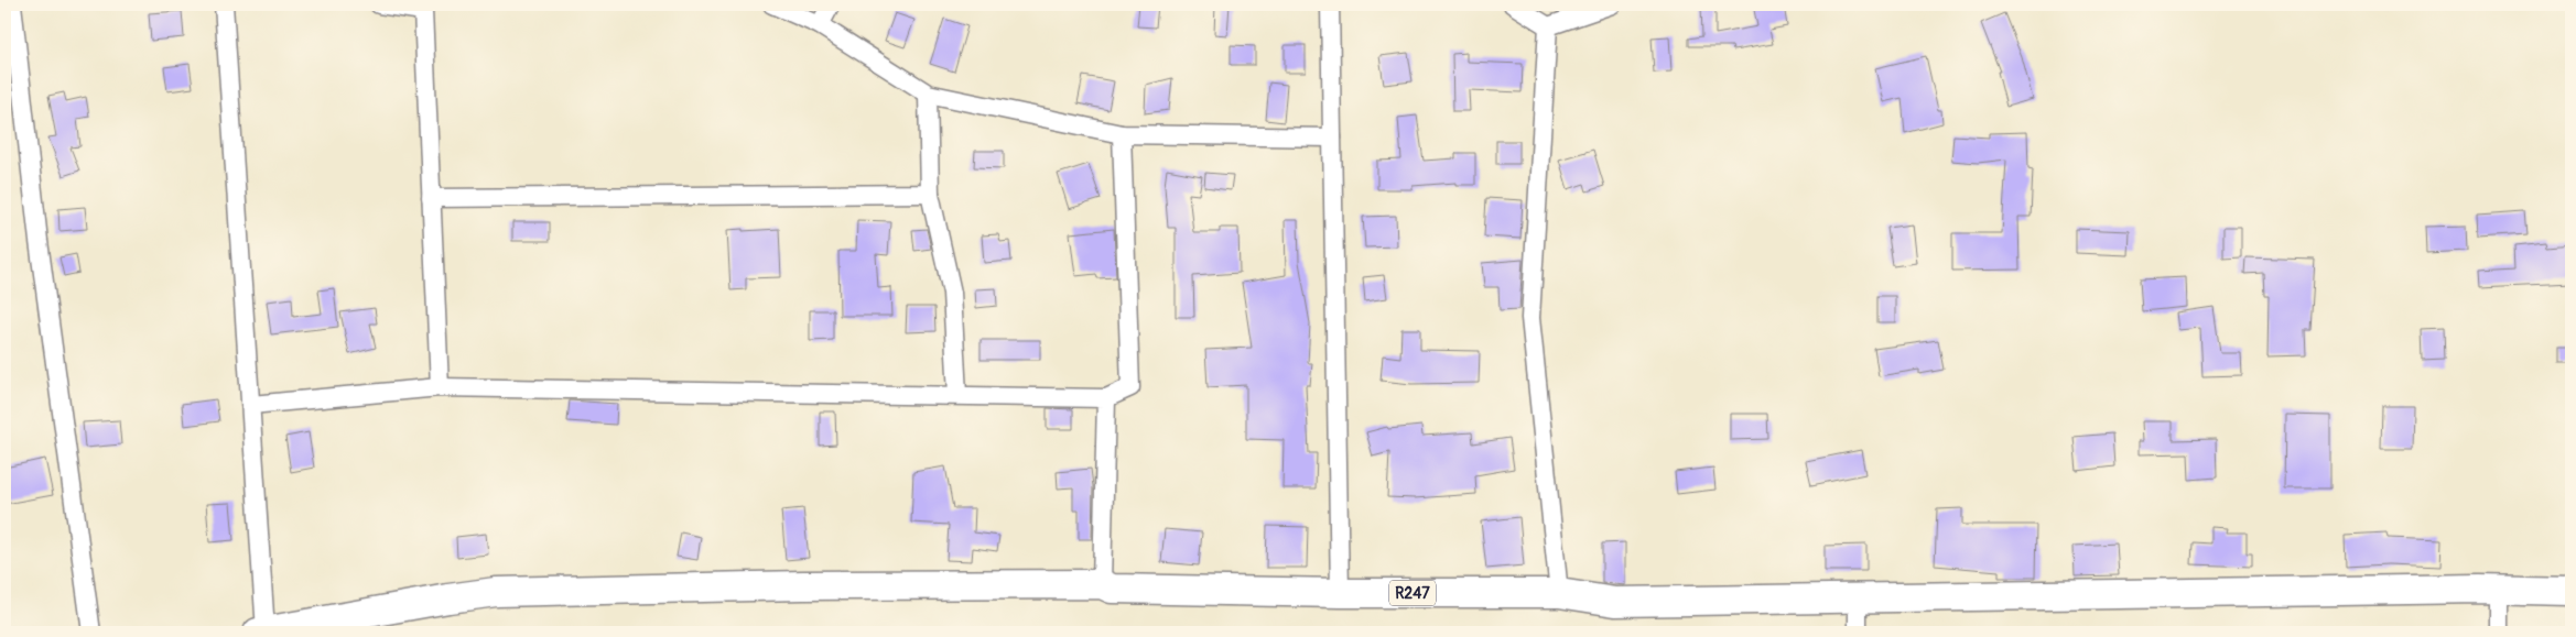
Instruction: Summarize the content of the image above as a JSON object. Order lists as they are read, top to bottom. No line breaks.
{"streets":{"main road":["R247"]}}
